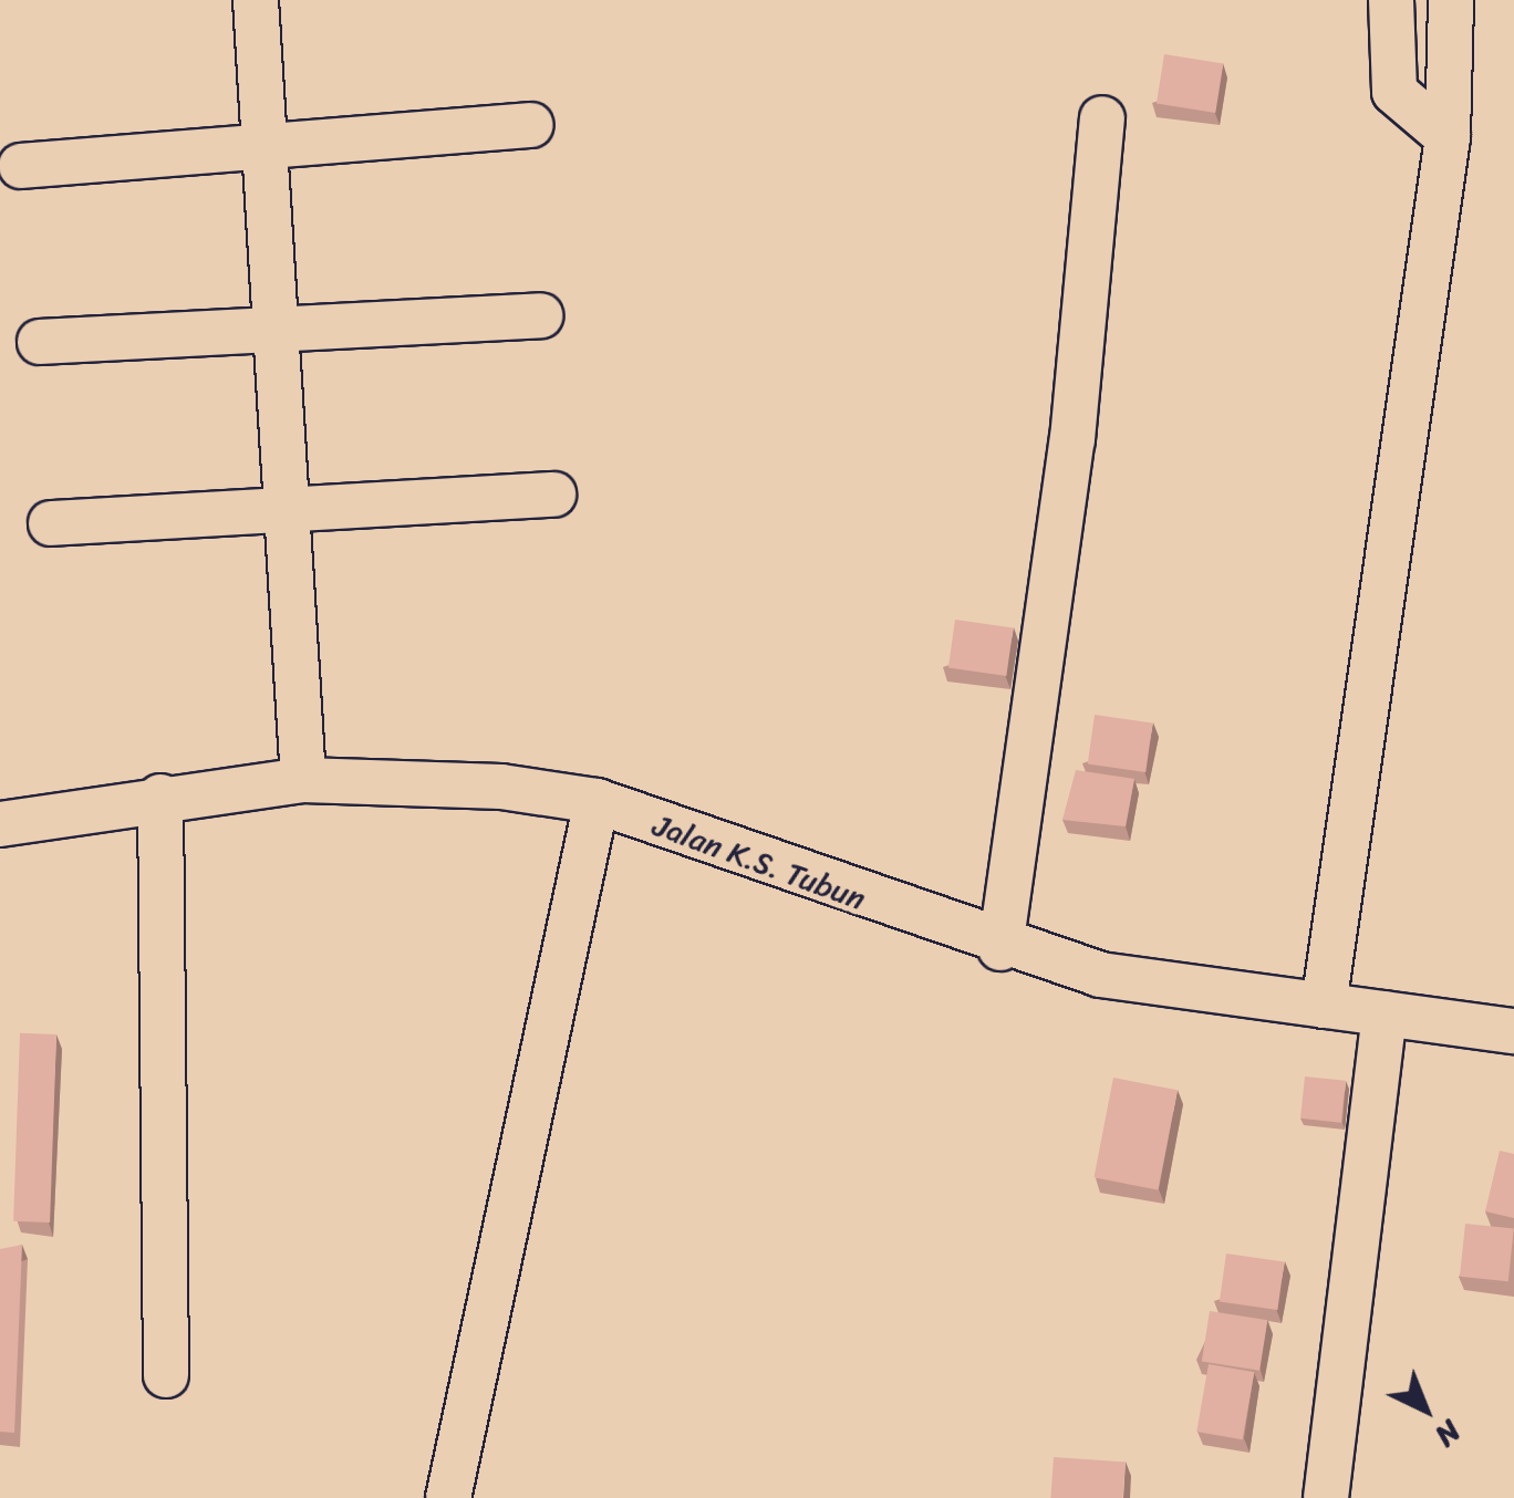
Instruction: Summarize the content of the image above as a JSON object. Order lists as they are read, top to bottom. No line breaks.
{"streets":{"street":["Jalan K.S. Tubun"]},"north":"bottom right"}
